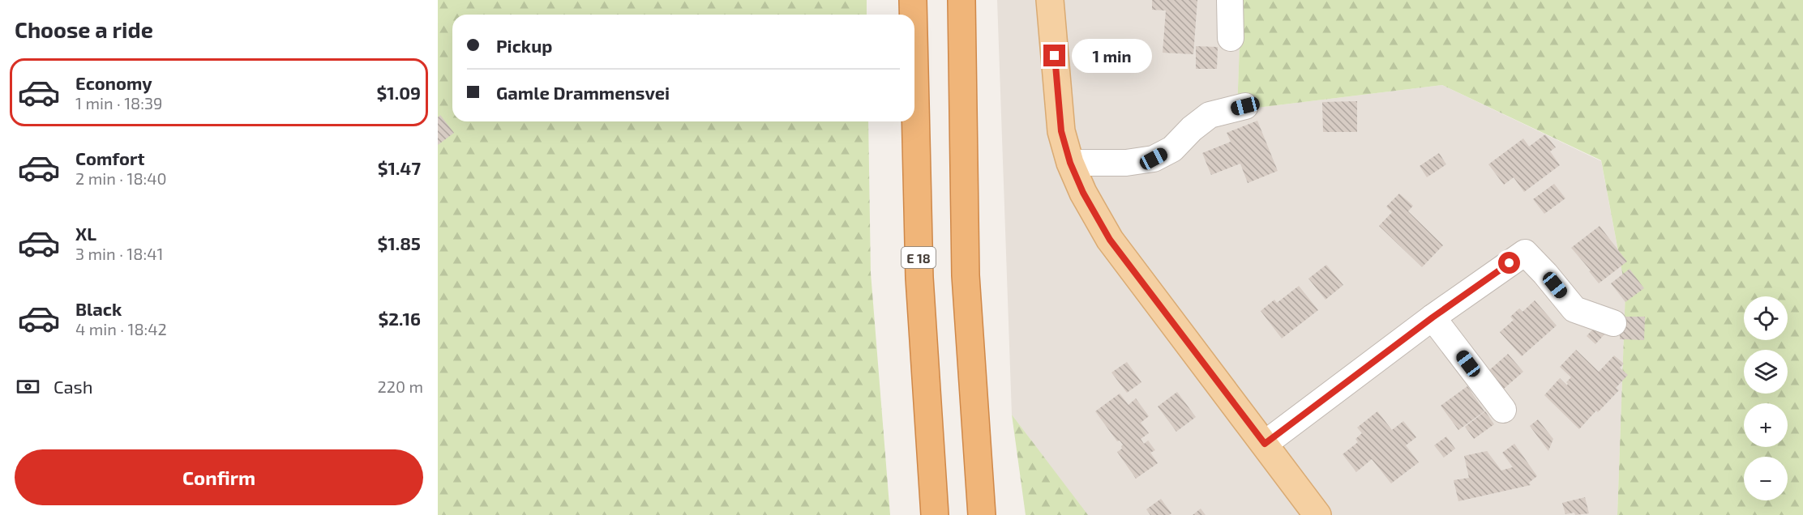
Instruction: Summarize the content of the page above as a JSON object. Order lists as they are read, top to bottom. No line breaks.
{"streets":{"highway":["E 18"]},"page":{"heading":"Choose a ride","banner":["Pickup","Gamle Drammensvei"],"bubble":"1 min","list":[{"name":"Economy","note":"1 min · 18:39","value":"$1.09"},{"name":"Comfort","note":"2 min · 18:40","value":"$1.47"},{"name":"XL","note":"3 min · 18:41","value":"$1.85"},{"name":"Black","note":"4 min · 18:42","value":"$2.16"}],"map_buttons":["+","−"],"pay":["Cash","220 m"],"buttons":"Confirm"}}
